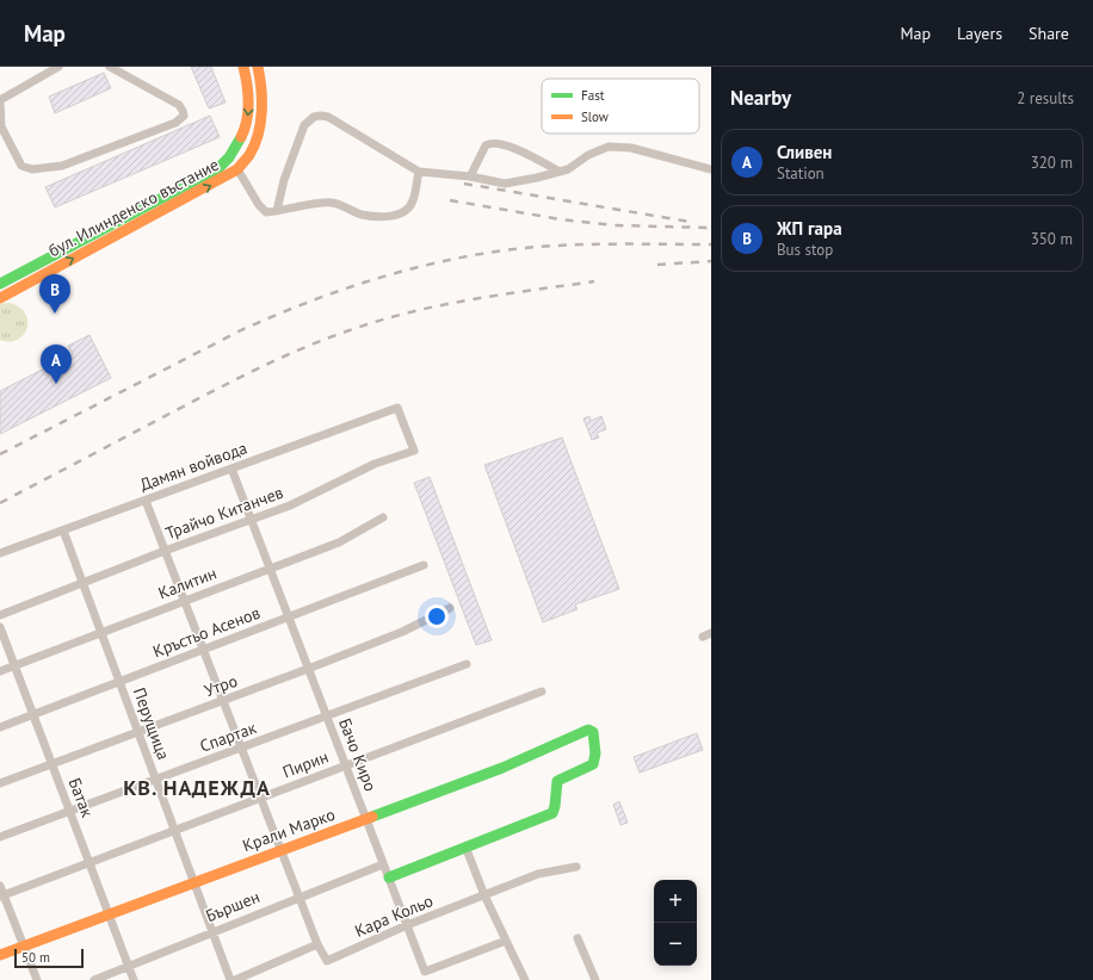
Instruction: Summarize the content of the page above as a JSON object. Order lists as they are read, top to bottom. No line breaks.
{"streets":{"street":["бул. Илинденско въстание","Дамян войвода","Трайчо Китанчев","Калитин","Кръстьо Асенов","Утро","Перущица","Спартак","Бачо Киро","Пирин","Батак","Крали Марко","Бършен","Кара Кольо"]},"crossings":[["Дамян войвода","Трайчо Китанчев"],["Дамян войвода","Перущица"],["Дамян войвода","Бачо Киро"],["Трайчо Китанчев","Перущица"],["Трайчо Китанчев","Бачо Киро"],["Калитин","Перущица"],["Калитин","Бачо Киро"],["Калитин","Батак"],["Кръстьо Асенов","Перущица"],["Кръстьо Асенов","Бачо Киро"],["Кръстьо Асенов","Батак"],["Утро","Перущица"],["Утро","Бачо Киро"],["Утро","Батак"],["Перущица","Спартак"],["Перущица","Пирин"],["Перущица","Крали Марко"],["Перущица","Бършен"],["Спартак","Бачо Киро"],["Спартак","Батак"],["Бачо Киро","Пирин"],["Бачо Киро","Крали Марко"],["Бачо Киро","Бършен"],["Бачо Киро","Кара Кольо"],["Пирин","Батак"],["Батак","Крали Марко"],["Батак","Бършен"]],"districts":["КВ. НАДЕЖДА"],"legend":["Fast","Slow"],"scale_bar":"50 m","page":{"header":"Map","nav":["Map","Layers","Share"],"heading":["Nearby","2 results"],"list":[{"mark":"A","name":"Сливен","note":"Station","value":"320 m"},{"mark":"B","name":"ЖП гара","note":"Bus stop","value":"350 m"}],"pins":["B","A"],"map_buttons":["+","−"],"scale":"50 m"}}
